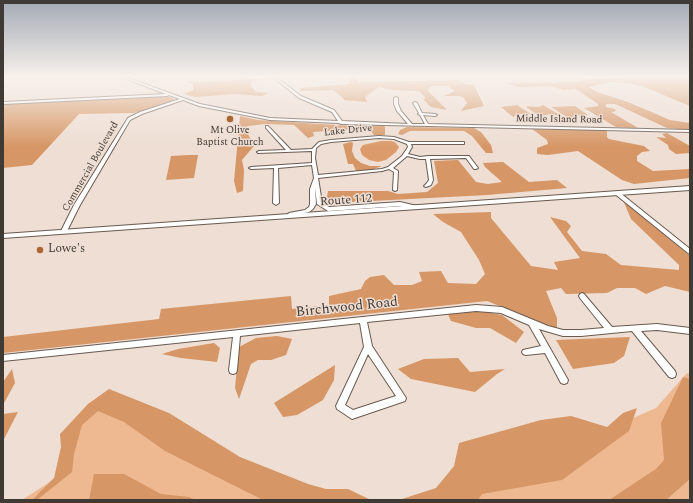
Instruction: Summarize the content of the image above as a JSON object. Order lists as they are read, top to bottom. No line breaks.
{"streets":{"main road":["Route 112"],"street":["Middle Island Road","Lake Drive","Commercial Boulevard","Birchwood Road"]},"crossings":[["Middle Island Road","Lake Drive"],["Lake Drive","Route 112"],["Commercial Boulevard","Route 112"]],"places":["Mt Olive Baptist Church","Lowe's"]}
